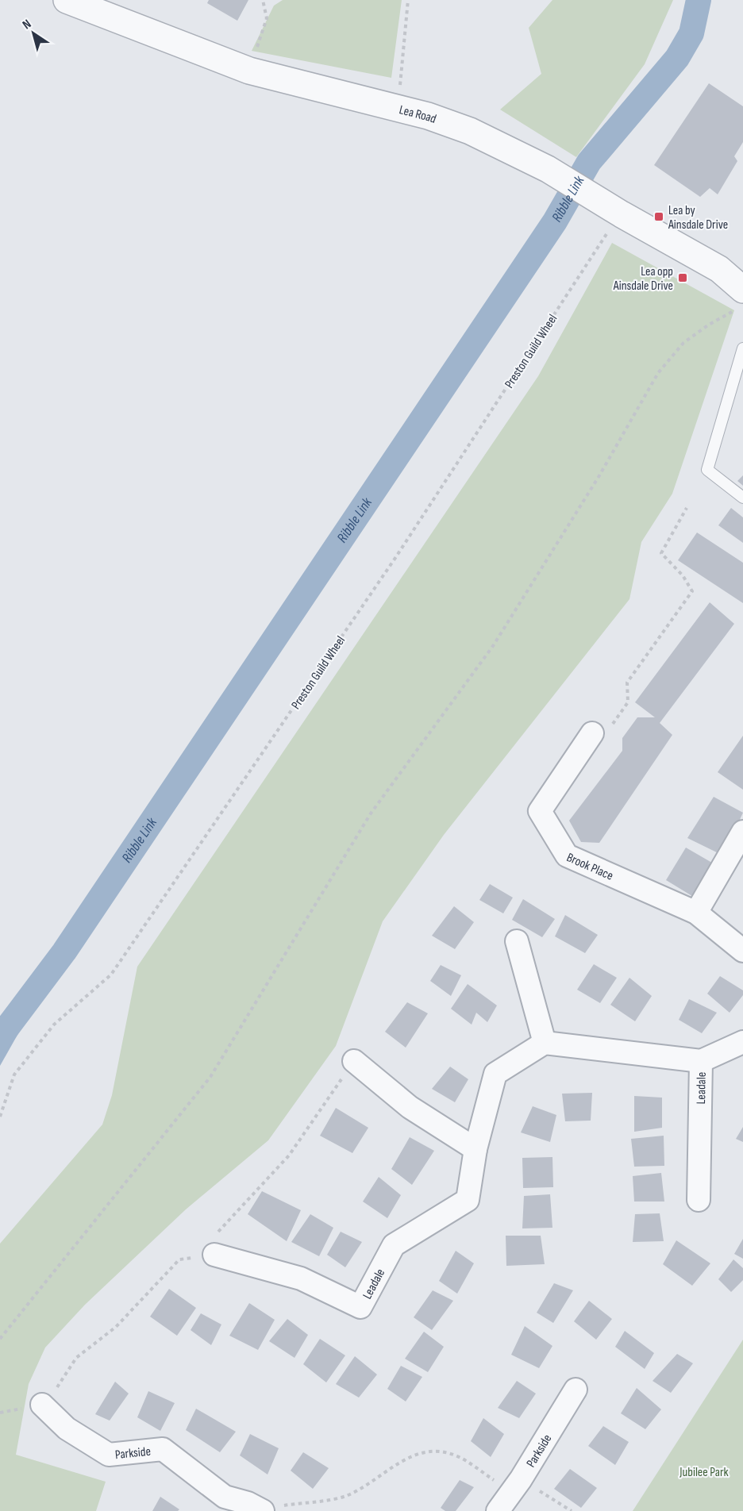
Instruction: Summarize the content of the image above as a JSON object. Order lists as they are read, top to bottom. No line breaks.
{"streets":{"street":["Lea Road","Brook Place","Leadale","Parkside"],"path":["Preston Guild Wheel"]},"crossings":[["Lea Road","Preston Guild Wheel"]],"water":["Ribble Link"],"parks":["Jubilee Park"],"places":{"transit":["Lea by Ainsdale Drive","Lea opp Ainsdale Drive"]},"north":"top left"}
